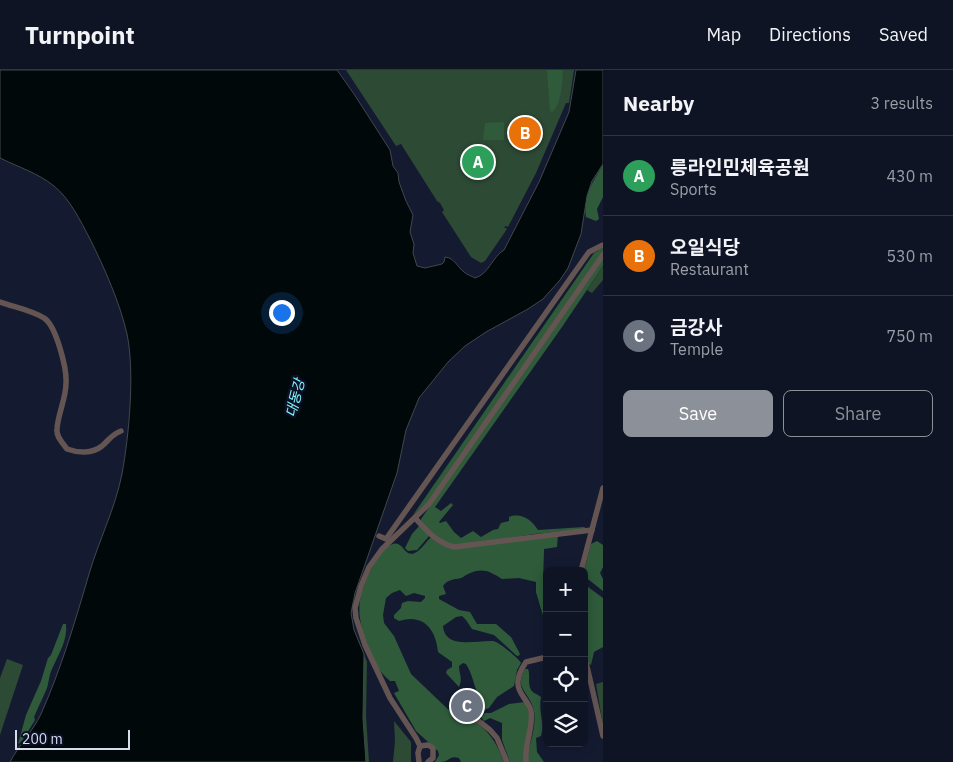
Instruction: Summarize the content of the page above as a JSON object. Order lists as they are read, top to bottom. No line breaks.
{"water":["대동강"],"scale_bar":"200 m","page":{"header":"Turnpoint","nav":["Map","Directions","Saved"],"heading":["Nearby","3 results"],"pins":["B","A","C"],"list":[{"mark":"A","name":"릉라인민체육공원","note":"Sports","value":"430 m"},{"mark":"B","name":"오일식당","note":"Restaurant","value":"530 m"},{"mark":"C","name":"금강사","note":"Temple","value":"750 m"}],"buttons":["Save","Share"],"map_buttons":["+","−"],"scale":"200 m"}}
